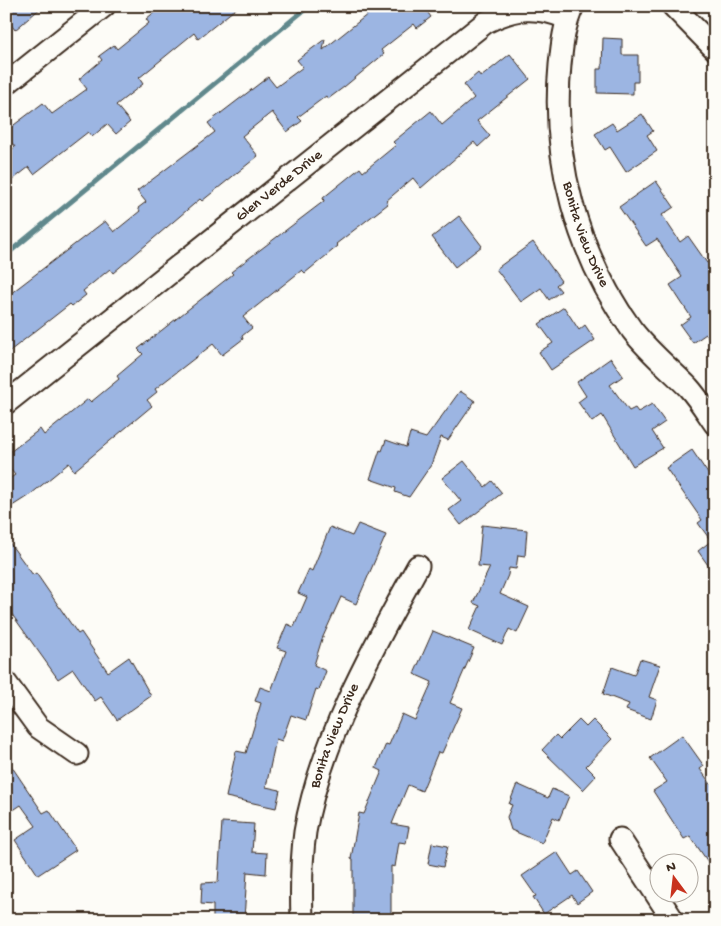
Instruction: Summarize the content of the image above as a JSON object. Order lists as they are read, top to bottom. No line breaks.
{"streets":{"street":["Glen Verde Drive","Bonita View Drive"]},"crossings":[["Glen Verde Drive","Bonita View Drive"]],"north":"top"}
